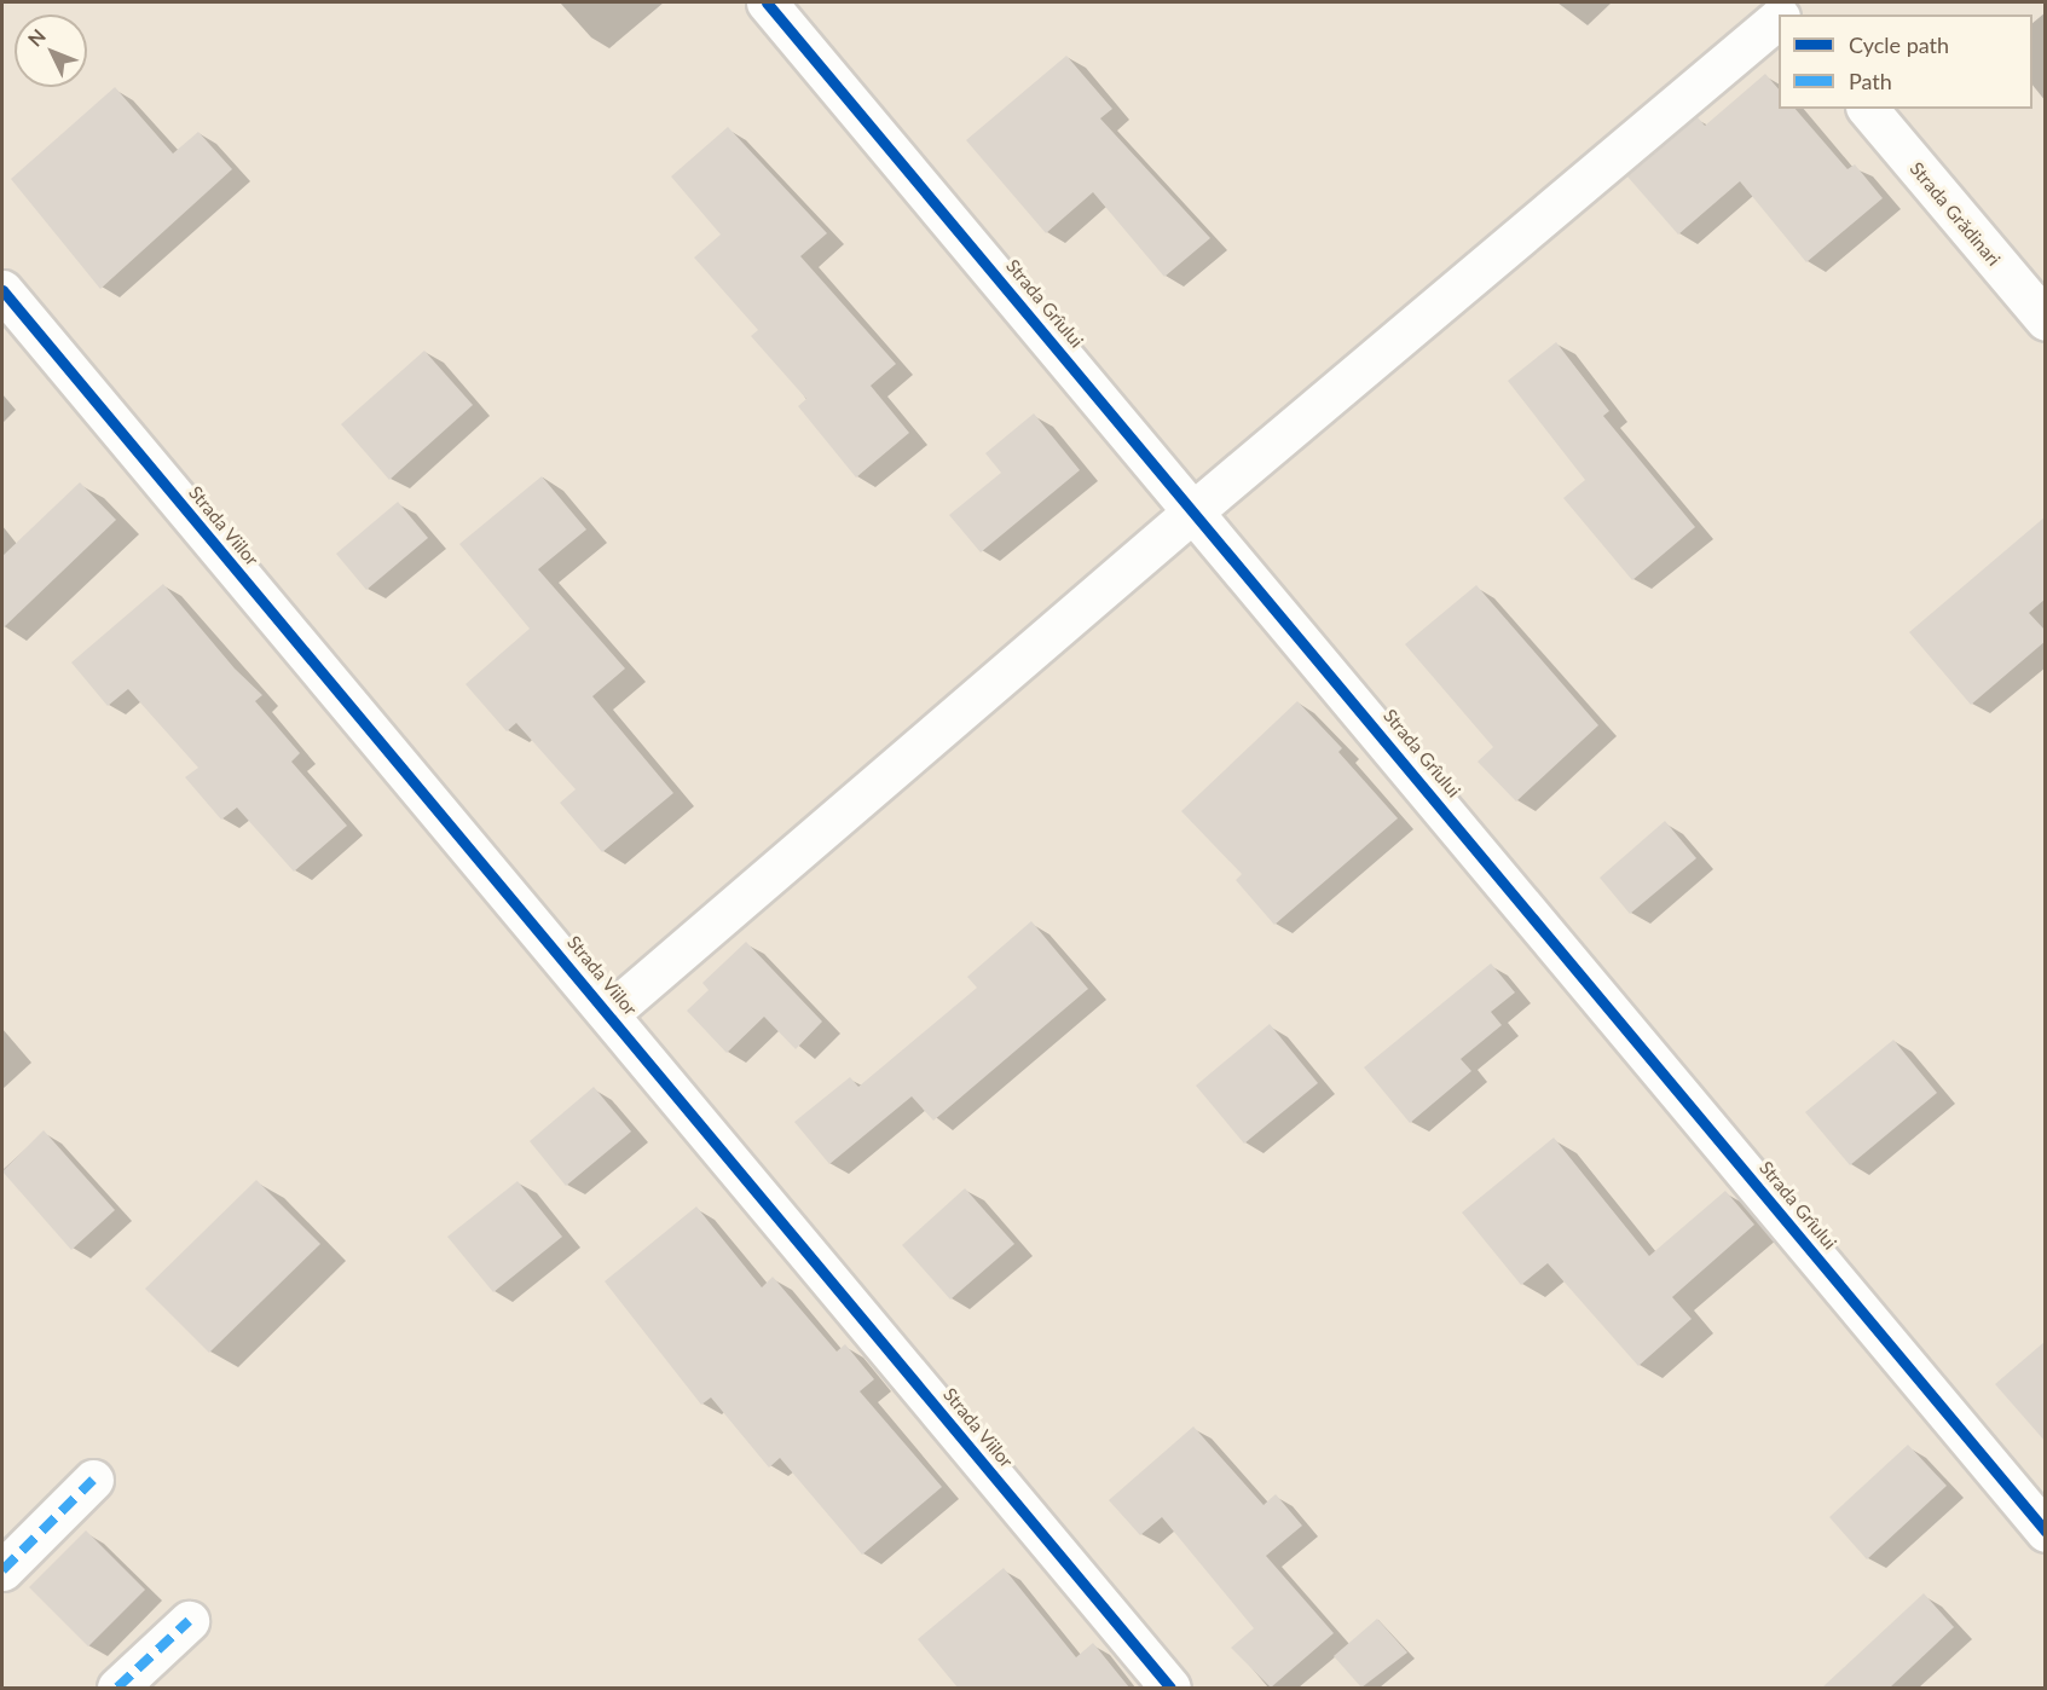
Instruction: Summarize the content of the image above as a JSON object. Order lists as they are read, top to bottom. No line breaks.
{"streets":{"street":["Strada Grădinari","Strada Grîului","Strada Viilor"]},"legend":["Cycle path","Path"],"north":"top left"}
